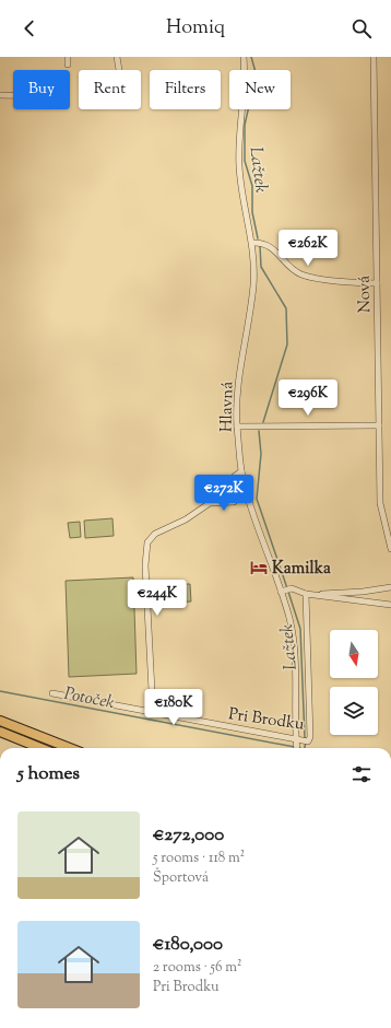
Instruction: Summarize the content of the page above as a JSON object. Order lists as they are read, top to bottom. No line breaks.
{"streets":{"street":["Nová","Hlavná","Pri Brodku"]},"crossings":[["Hlavná","Pri Brodku"]],"water":["Lažtek","Potoček"],"places":{"hotel":["Kamilka"]},"north":"bottom","page":{"header":"Homiq","chip":["Buy","Rent","Filters","New"],"price":["€262K","€296K","€272K","€244K","€180K"],"heading":"5 homes","list":[{"name":"€272,000","note":"5 rooms · 118 m² · Športová"},{"name":"€180,000","note":"2 rooms · 56 m² · Pri Brodku"}]}}
